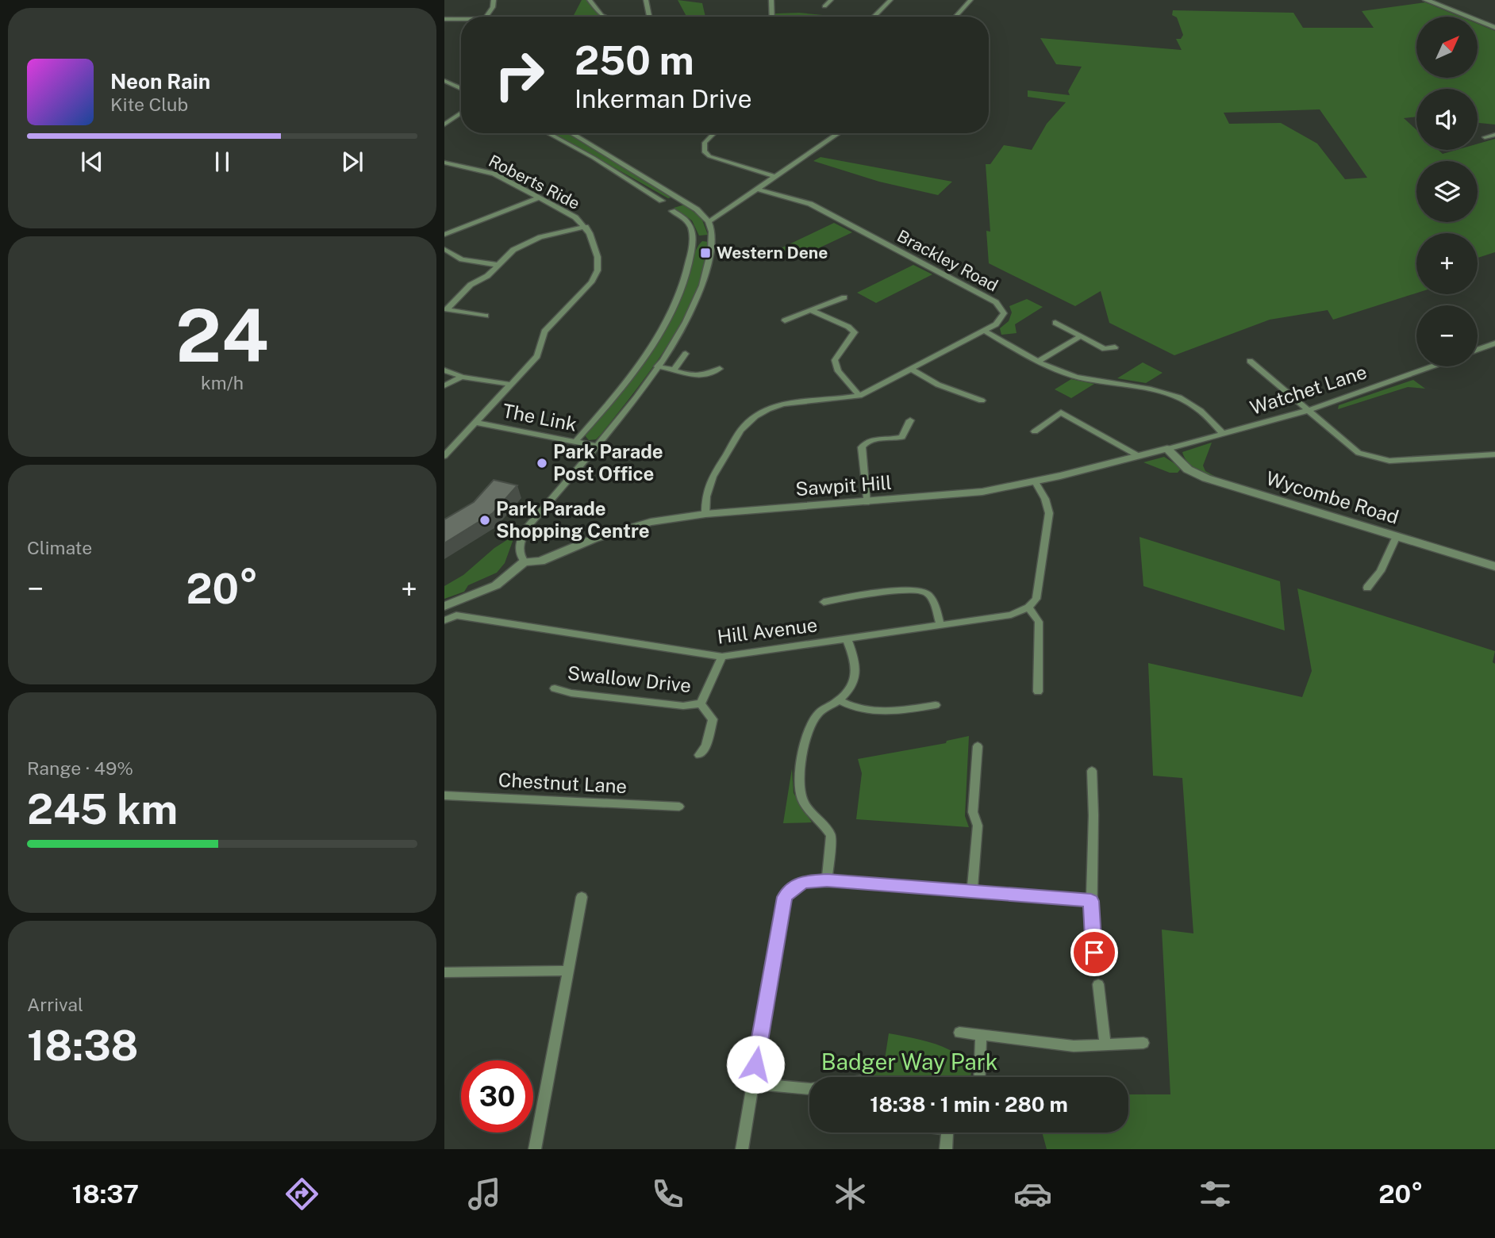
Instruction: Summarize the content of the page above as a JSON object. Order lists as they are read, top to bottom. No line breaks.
{"streets":{"street":["Roberts Ride","Brackley Road","Watchet Lane","The Link","Sawpit Hill","Wycombe Road","Hill Avenue","Swallow Drive","Chestnut Lane"]},"crossings":[["Roberts Ride","The Link"],["Watchet Lane","Sawpit Hill"],["Watchet Lane","Wycombe Road"],["Sawpit Hill","Wycombe Road"],["Hill Avenue","Swallow Drive"]],"parks":["Badger Way Park"],"places":{"transit":["Western Dene"],"other":["Park Parade Post Office","Park Parade Shopping Centre"]},"north":"top right","page":{"map_buttons":["+","−"],"turn":["250 m","Inkerman Drive"],"song":["Neon Rain","Kite Club"],"tile":[["24","km/h"],"Climate",["Range · 49%","245 km"],["Arrival","18:38"]],"heat":["−","20°","+"],"limit":"30","trip":"18:38 · 1 min · 280 m","tabs":["18:37","20°"]}}
